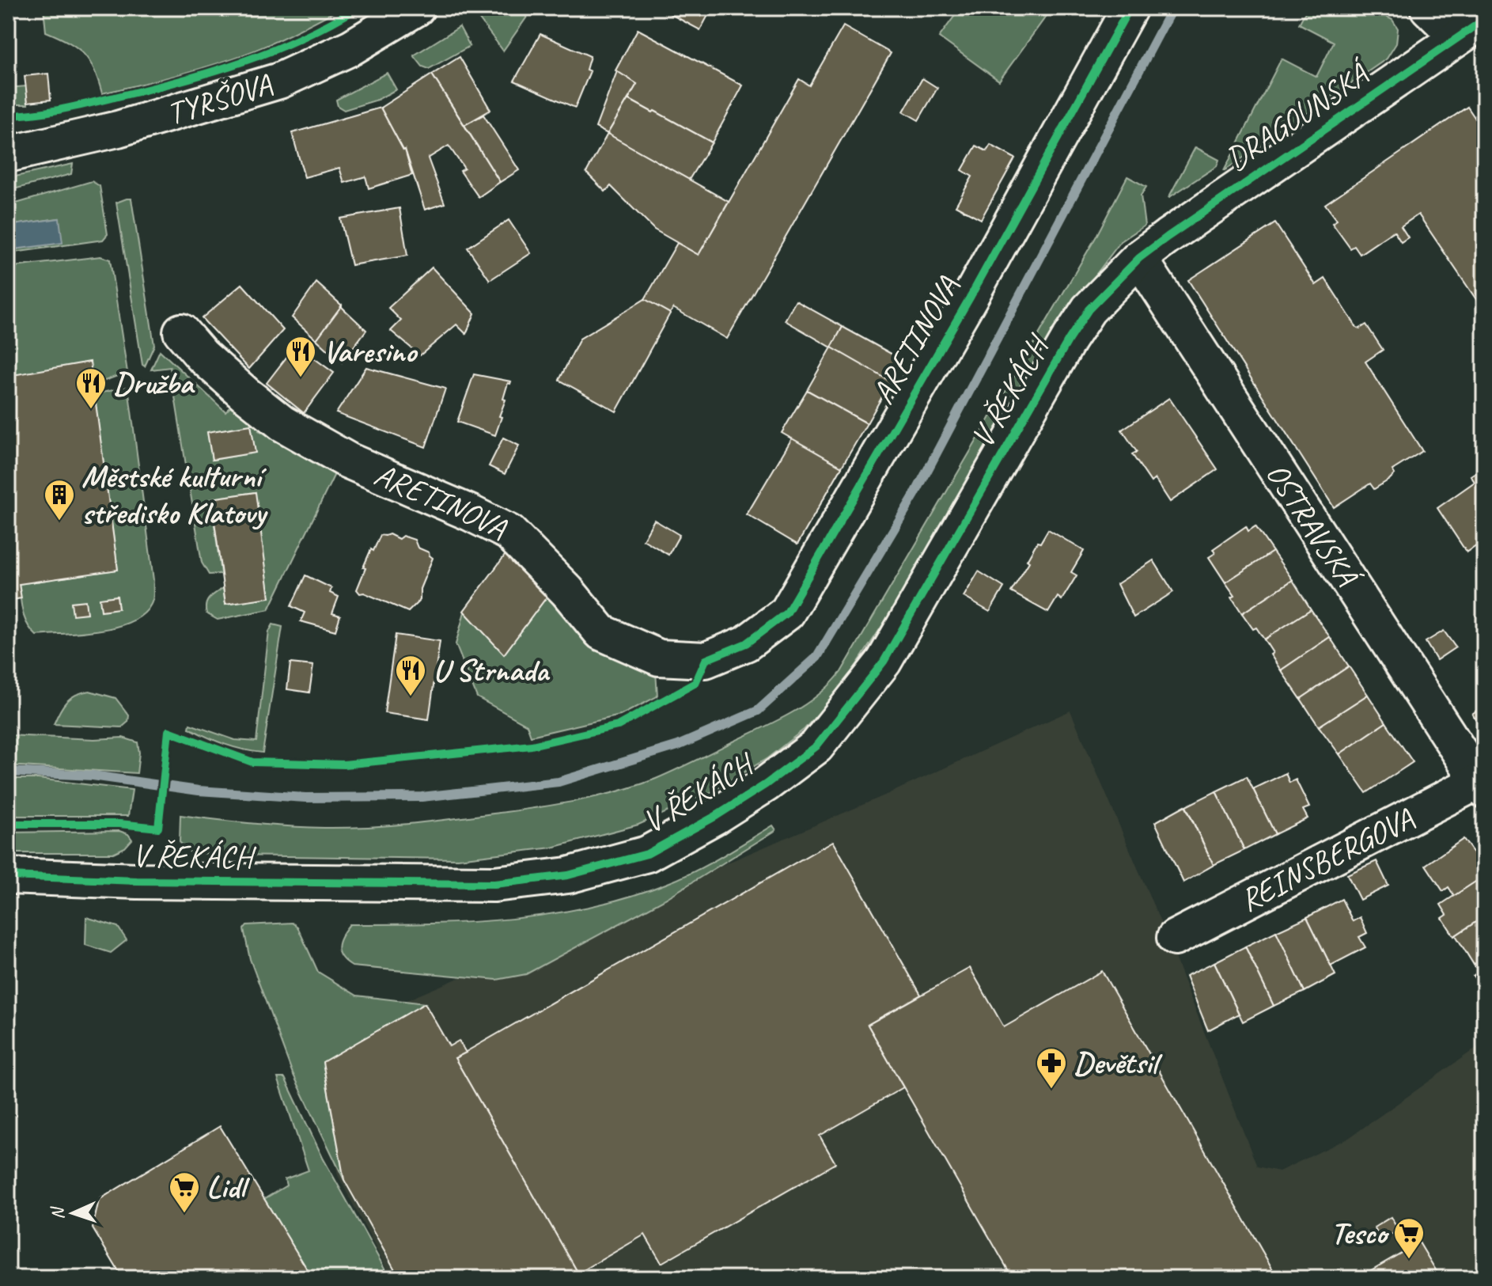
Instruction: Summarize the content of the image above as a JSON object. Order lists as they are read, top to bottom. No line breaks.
{"streets":{"street":["TYRŠOVA","DRAGOUNSKÁ","ARETINOVA","V ŘEKÁCH","OSTRAVSKÁ","REINSBERGOVA"]},"crossings":[["DRAGOUNSKÁ","V ŘEKÁCH"],["DRAGOUNSKÁ","OSTRAVSKÁ"],["V ŘEKÁCH","OSTRAVSKÁ"],["OSTRAVSKÁ","REINSBERGOVA"]],"places":{"restaurant":["Varesino","Družba","U Strnada"],"building":["Městské kulturní středisko Klatovy"],"pharmacy":["Devětsil"],"supermarket":["Lidl","Tesco"]},"north":"left"}
